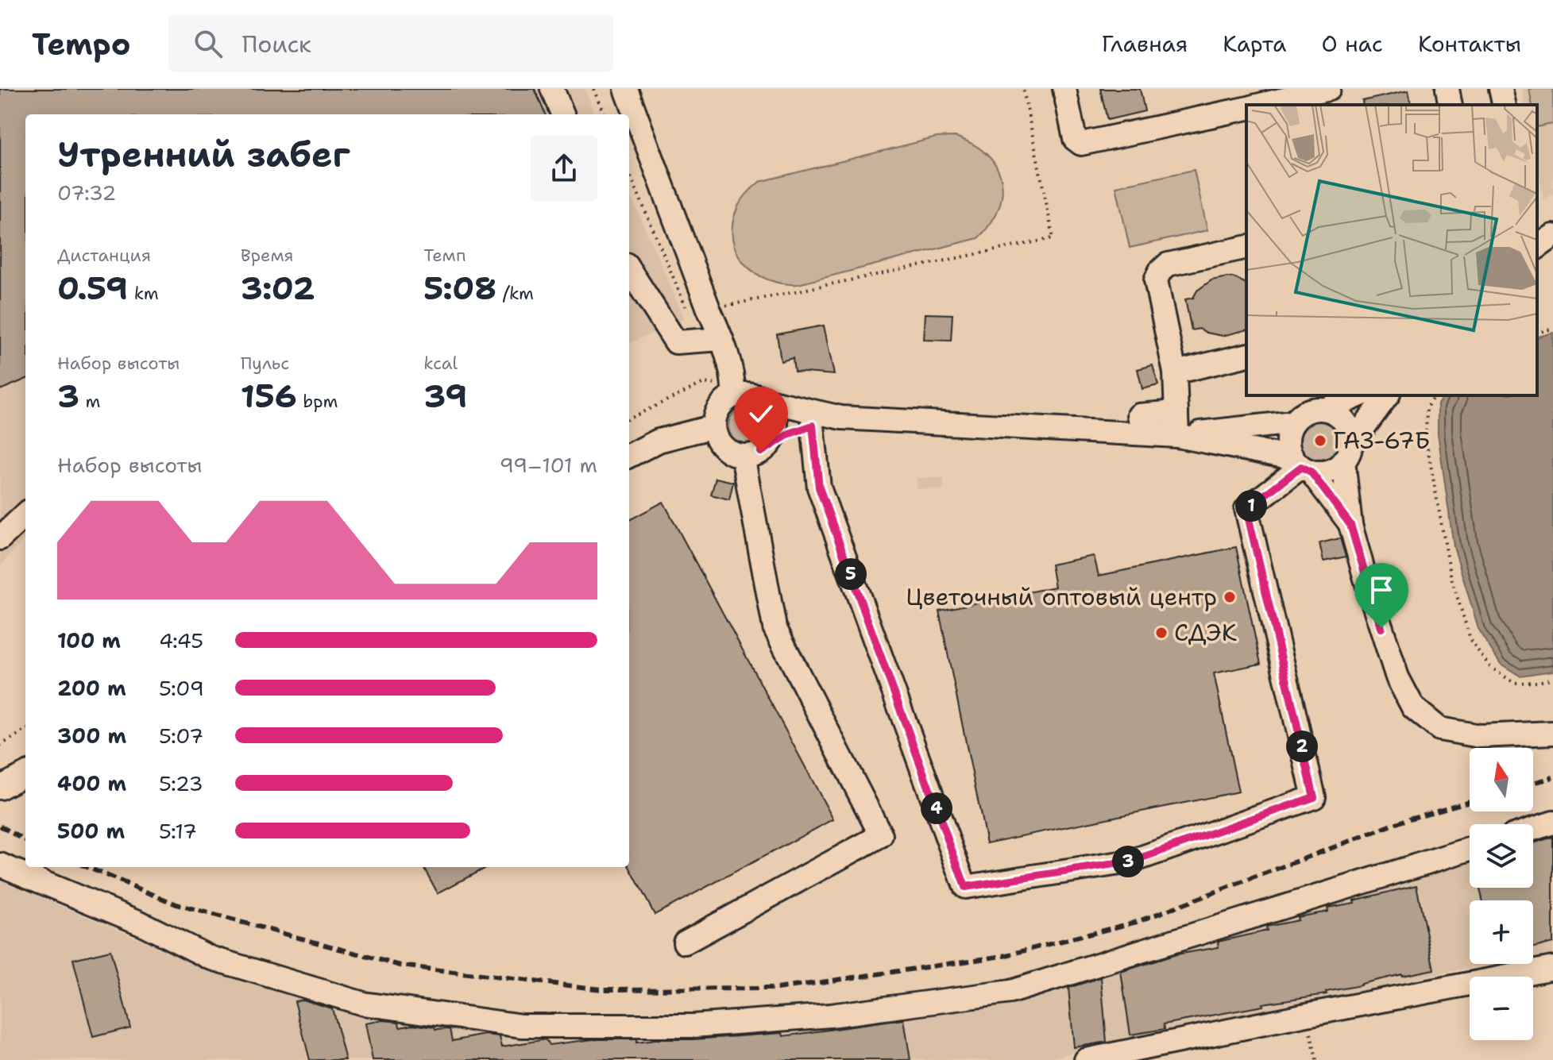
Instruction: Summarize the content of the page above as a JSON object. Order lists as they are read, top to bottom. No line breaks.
{"places":["ГАЗ-67Б","Цветочный оптовый центр","СДЭК"],"north":"top","page":{"header":"Tempo","search":"Поиск","nav":["Главная","Карта","О нас","Контакты"],"heading":["Утренний забег","07:32"],"stats":[["Дистанция","0.59 km"],["Время","3:02"],["Темп","5:08 /km"],["Набор высоты","3 m"],["Пульс","156 bpm"],["kcal","39"]],"chart":["Набор высоты","99–101 m"],"pins":["1","5","2","4","3"],"list":[{"name":"100 m","note":"4:45"},{"name":"200 m","note":"5:09"},{"name":"300 m","note":"5:07"},{"name":"400 m","note":"5:23"},{"name":"500 m","note":"5:17"}],"map_buttons":["+","−"]}}
